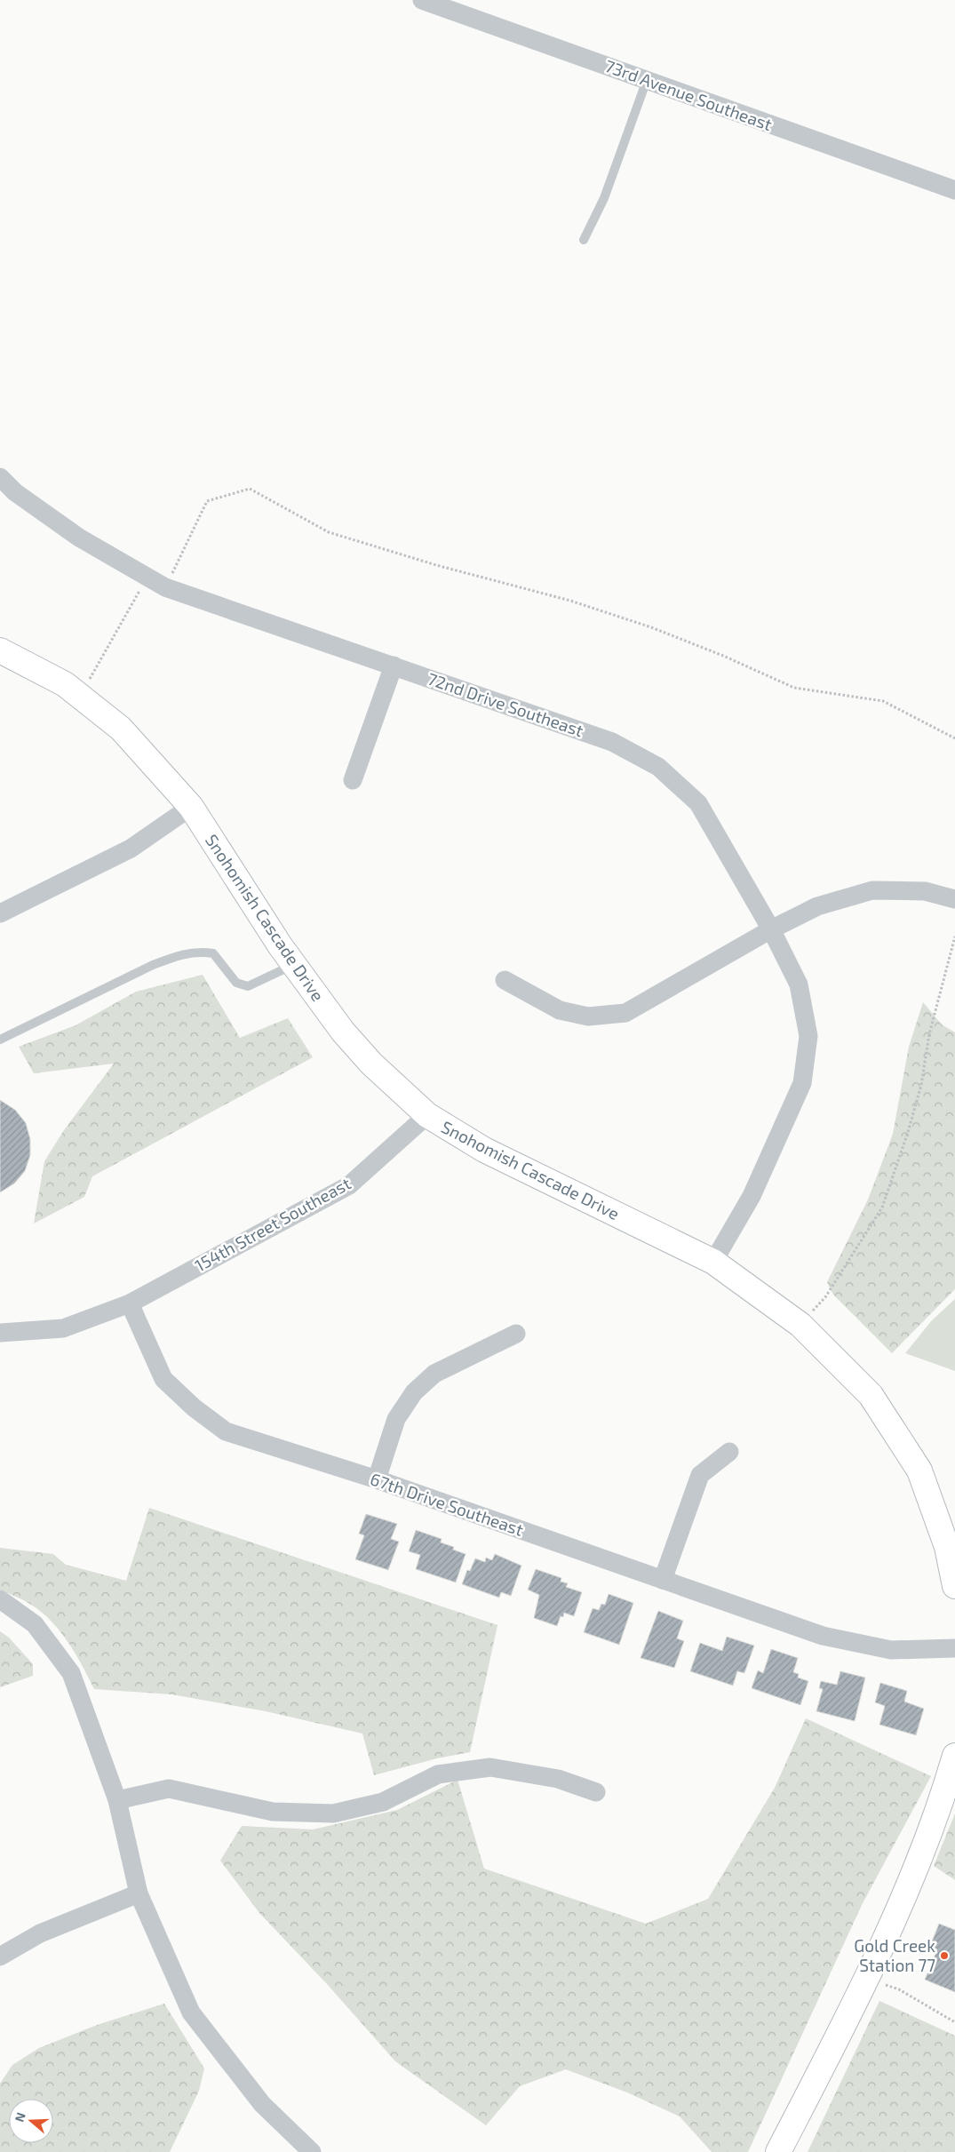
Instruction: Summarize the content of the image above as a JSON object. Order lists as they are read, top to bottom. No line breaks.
{"streets":{"street":["73rd Avenue Southeast","72nd Drive Southeast","Snohomish Cascade Drive","154th Street Southeast","67th Drive Southeast"]},"crossings":[["72nd Drive Southeast","Snohomish Cascade Drive"],["Snohomish Cascade Drive","154th Street Southeast"],["154th Street Southeast","67th Drive Southeast"]],"places":["Gold Creek Station 77"],"north":"left"}
